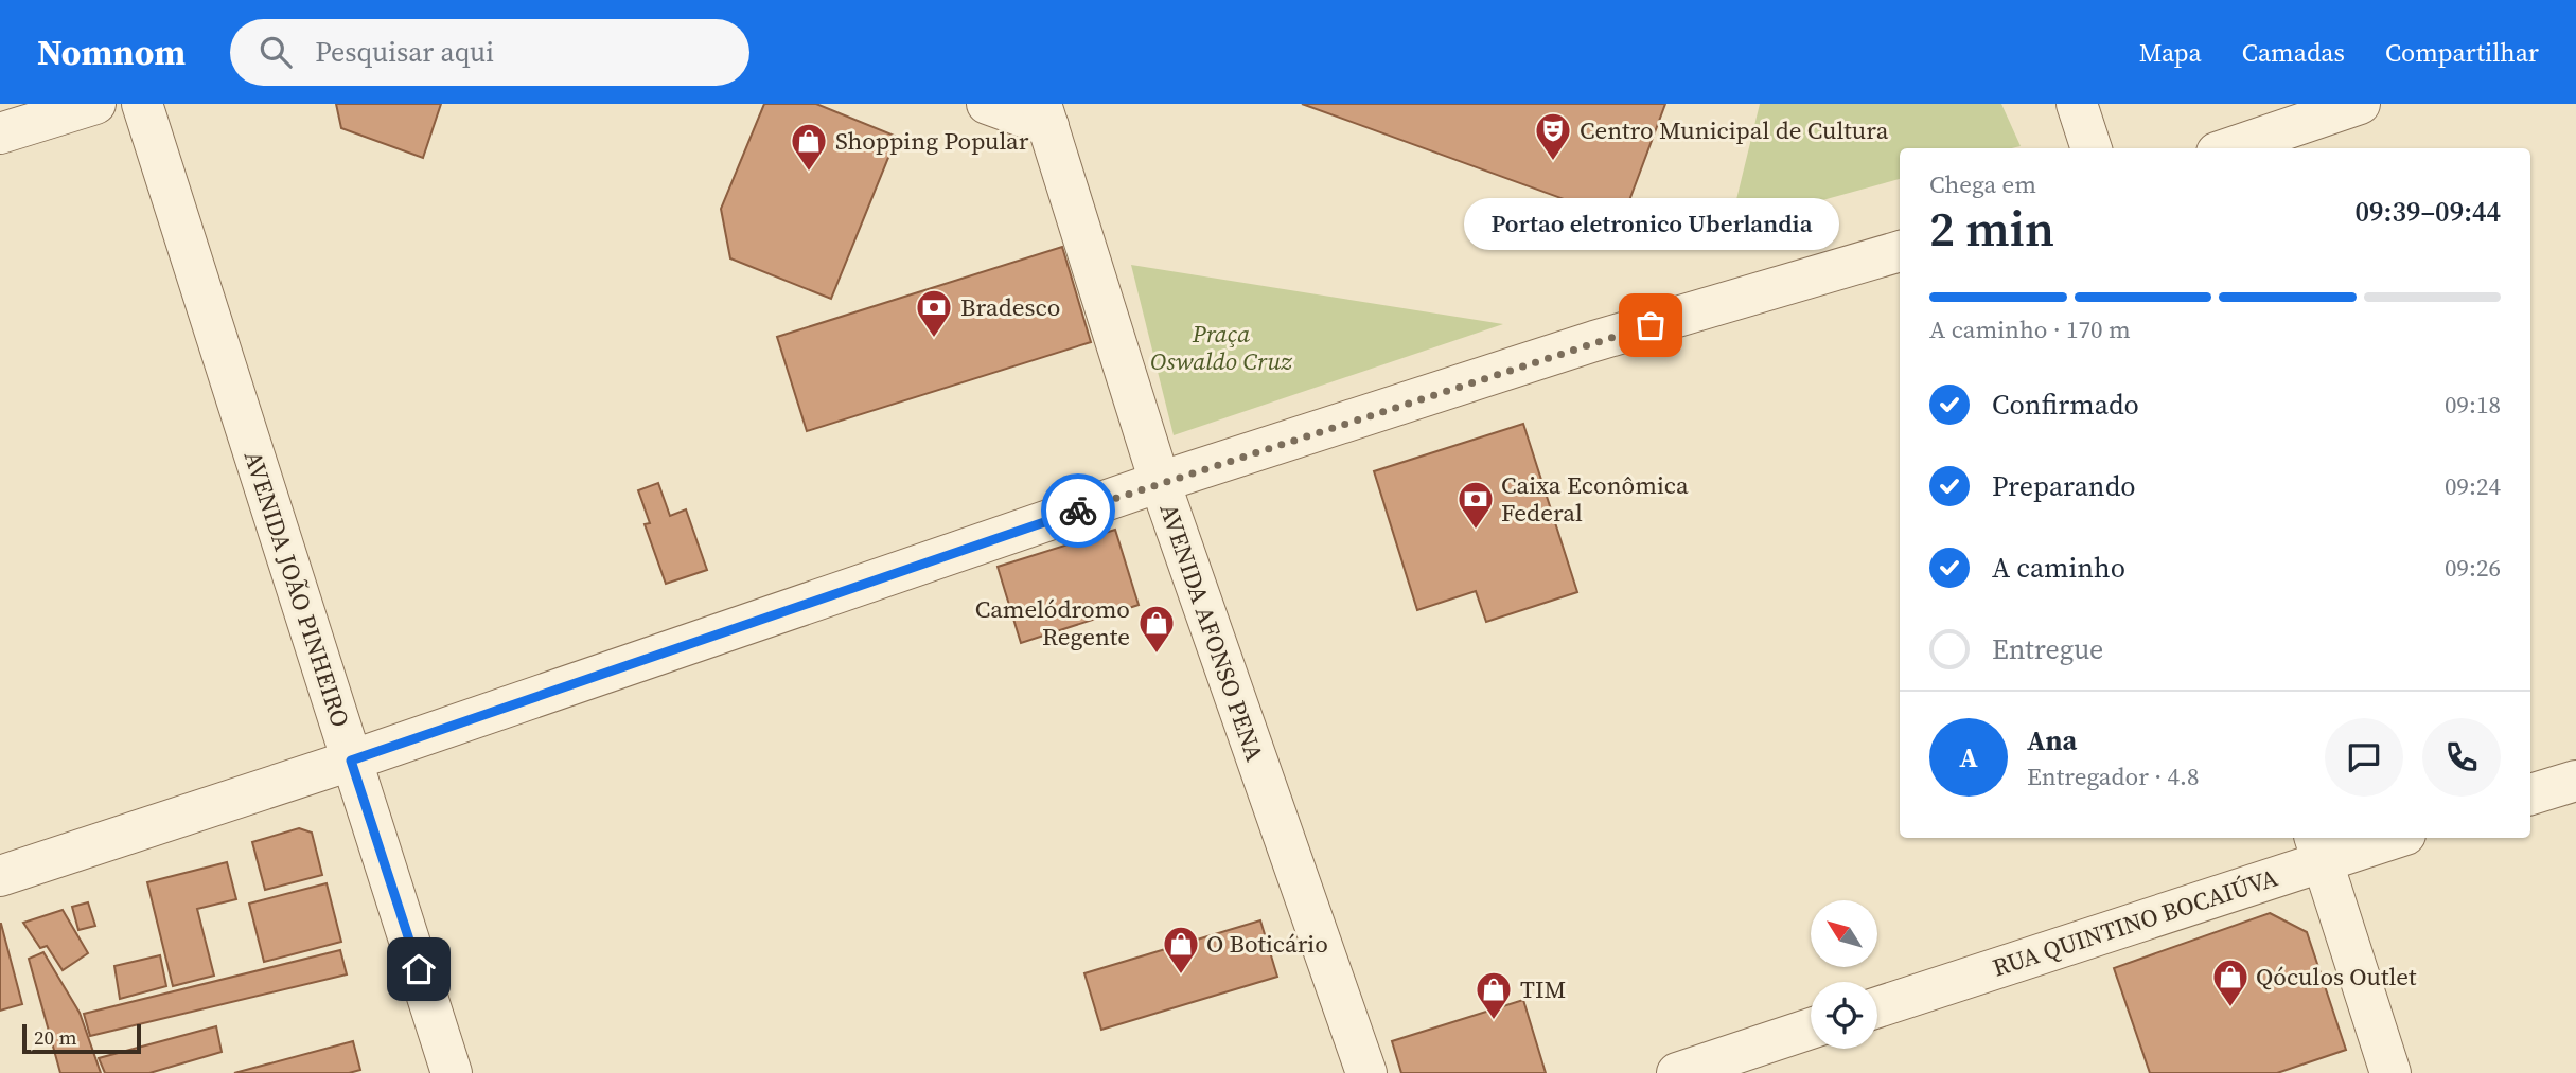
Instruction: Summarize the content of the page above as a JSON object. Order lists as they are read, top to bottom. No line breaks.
{"streets":{"street":["AVENIDA JOÃO PINHEIRO","AVENIDA AFONSO PENA","RUA QUINTINO BOCAIÚVA"]},"parks":["Praça Oswaldo Cruz"],"places":{"theatre":["Centro Municipal de Cultura"],"shop":["Shopping Popular","Camelódromo Regente","O Boticário","Qóculos Outlet","TIM"],"other":["Portao eletronico Uberlandia"],"bank":["Bradesco","Caixa Econômica Federal"]},"scale_bar":"20 m","north":"top left","page":{"header":"Nomnom","search":"Pesquisar aqui","nav":["Mapa","Camadas","Compartilhar"],"heading":["2 min","Chega em","09:39–09:44"],"panel":["Ana","Entregador · 4.8"],"bubble":"Portao eletronico Uberlandia","bar":"A caminho · 170 m","list":[["Confirmado","09:18"],["Preparando","09:24"],["A caminho","09:26"],"Entregue"],"round":"A","scale":"20 m"}}
